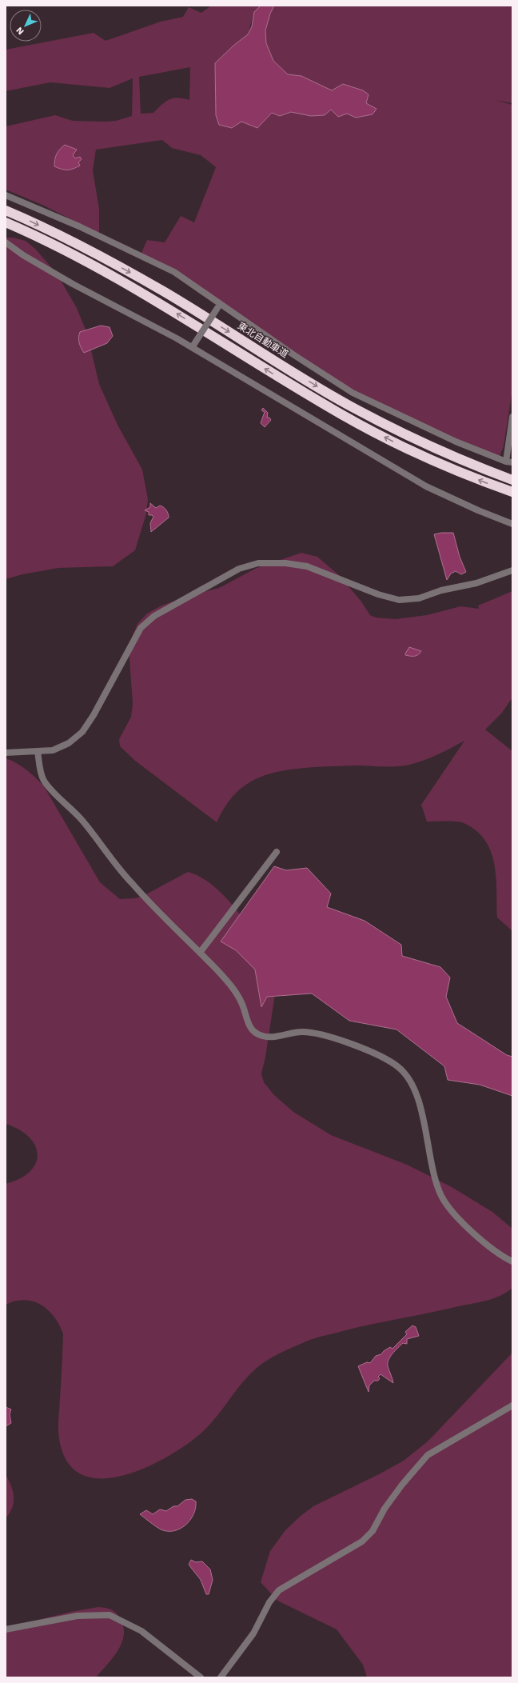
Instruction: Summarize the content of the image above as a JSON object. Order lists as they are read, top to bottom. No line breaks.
{"streets":{"highway":["東北自動車道"]},"north":"bottom left"}
